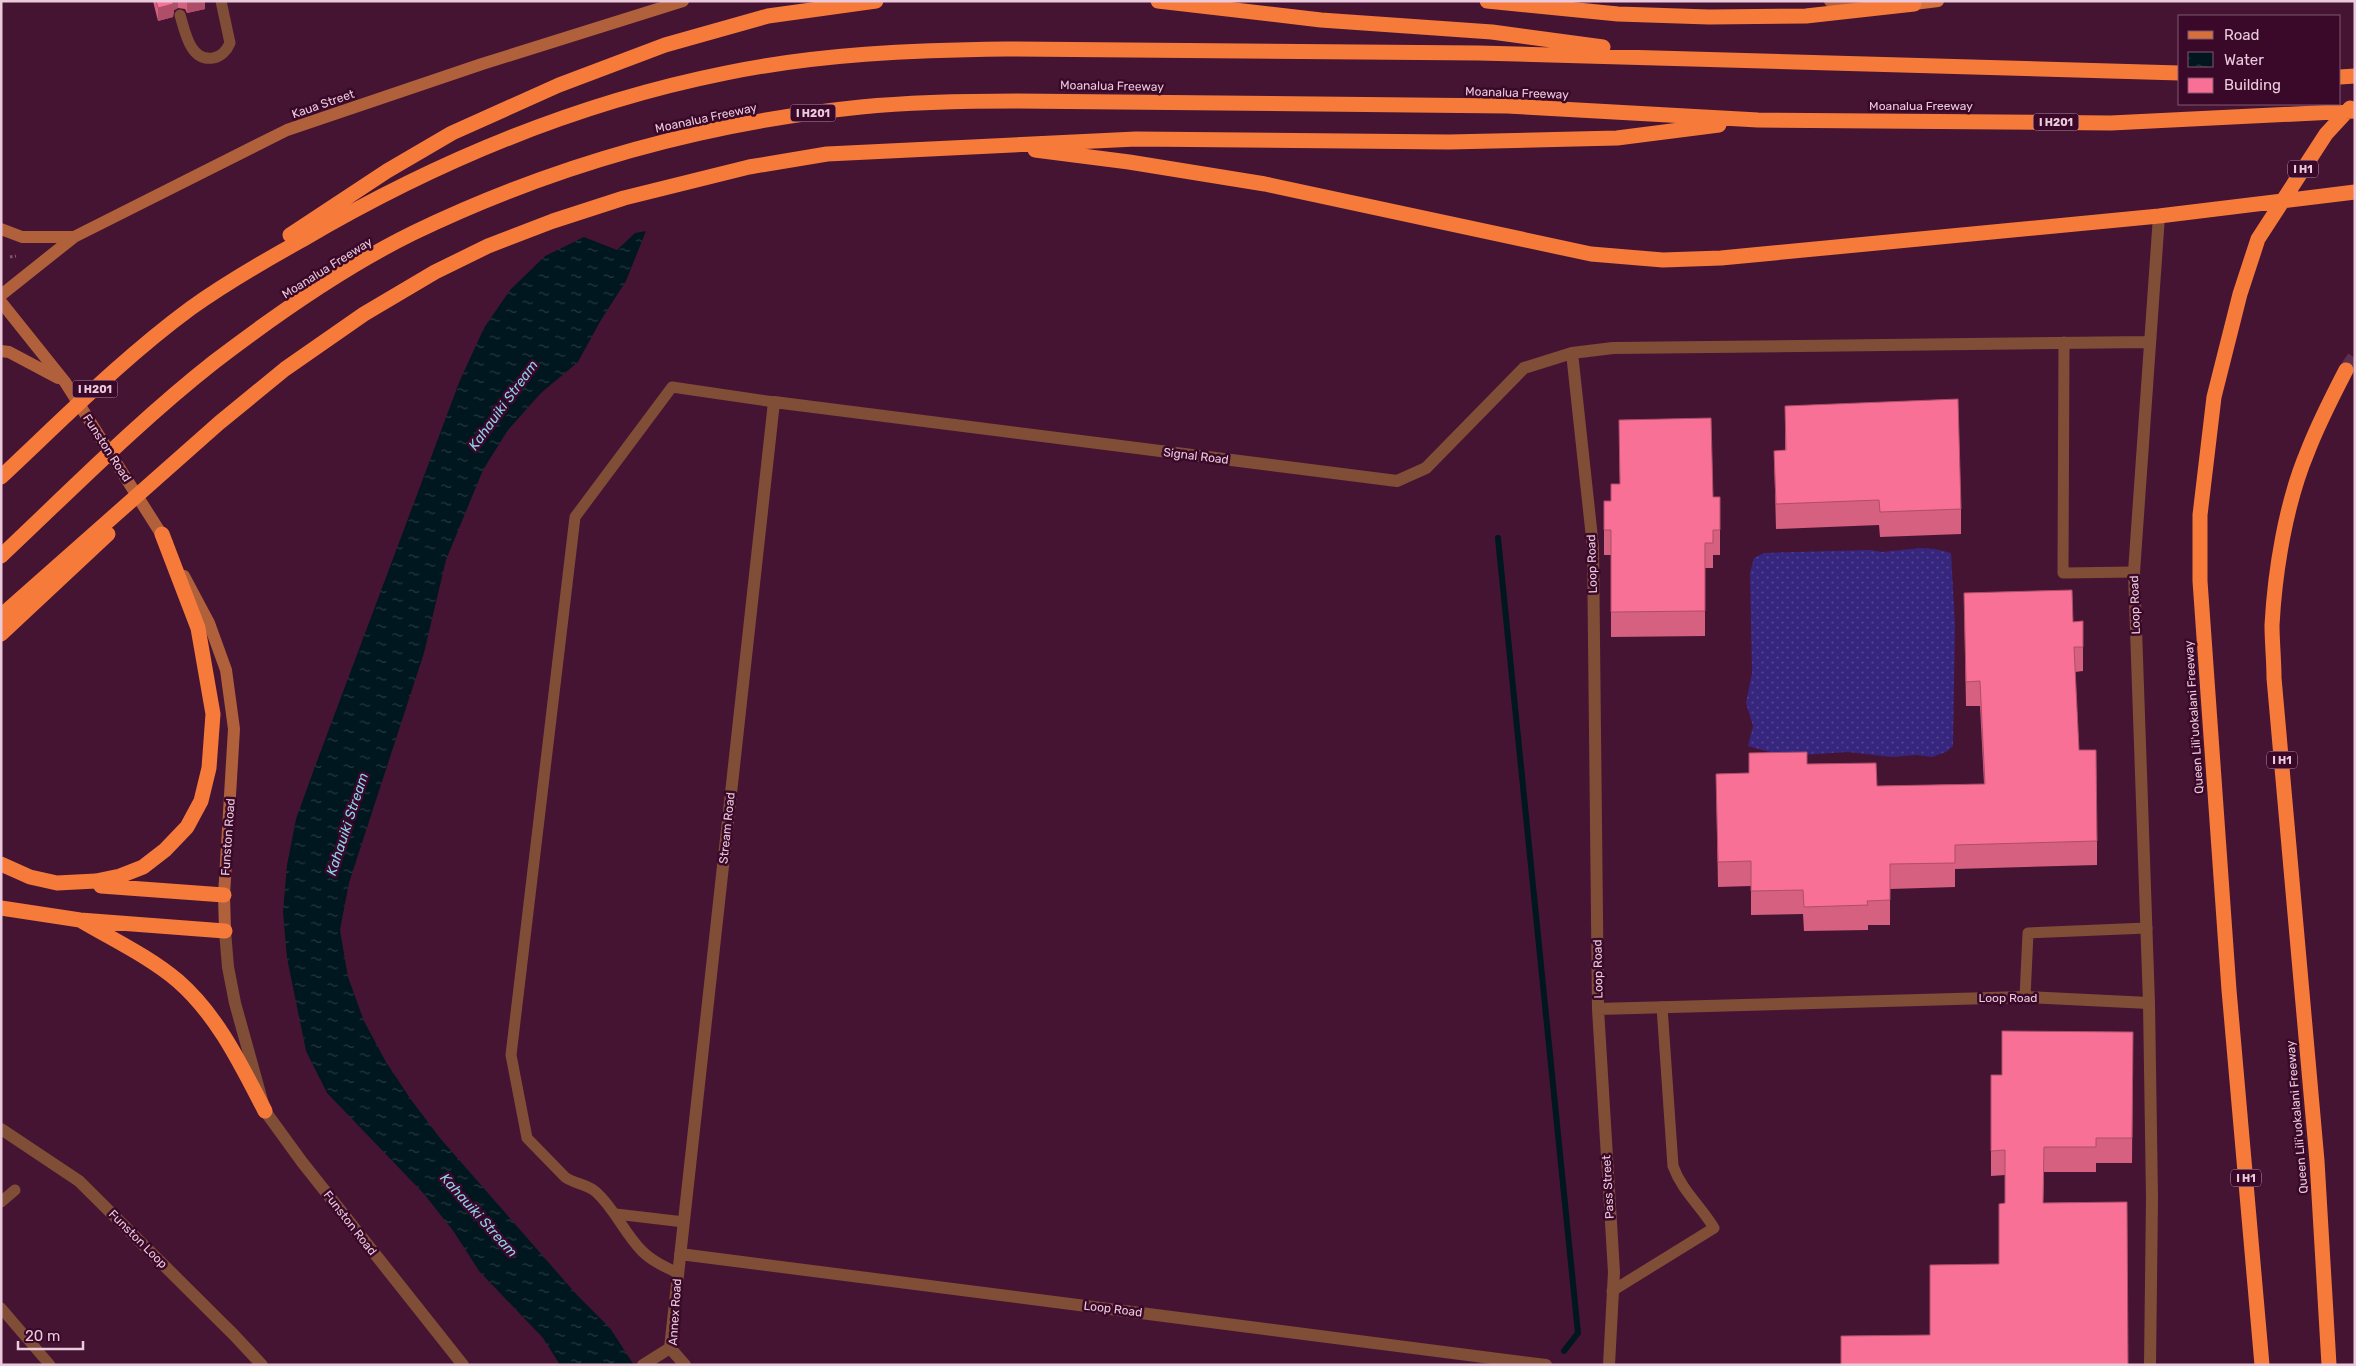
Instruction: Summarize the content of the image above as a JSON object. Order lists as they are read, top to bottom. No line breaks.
{"streets":{"highway":["Moanalua Freeway","I H201","I H1","Queen Liliʻuokalani Freeway"],"street":["Kaua Street","Funston Road","Signal Road","Loop Road","Stream Road","Pass Street","Funston Loop","Annex Road"]},"crossings":[["Signal Road","Loop Road"],["Signal Road","Stream Road"],["Loop Road","Stream Road"],["Loop Road","Pass Street"],["Loop Road","Annex Road"],["Stream Road","Annex Road"]],"water":["Kahauiki Stream"],"legend":["Road","Water","Building"],"scale_bar":"20 m"}
